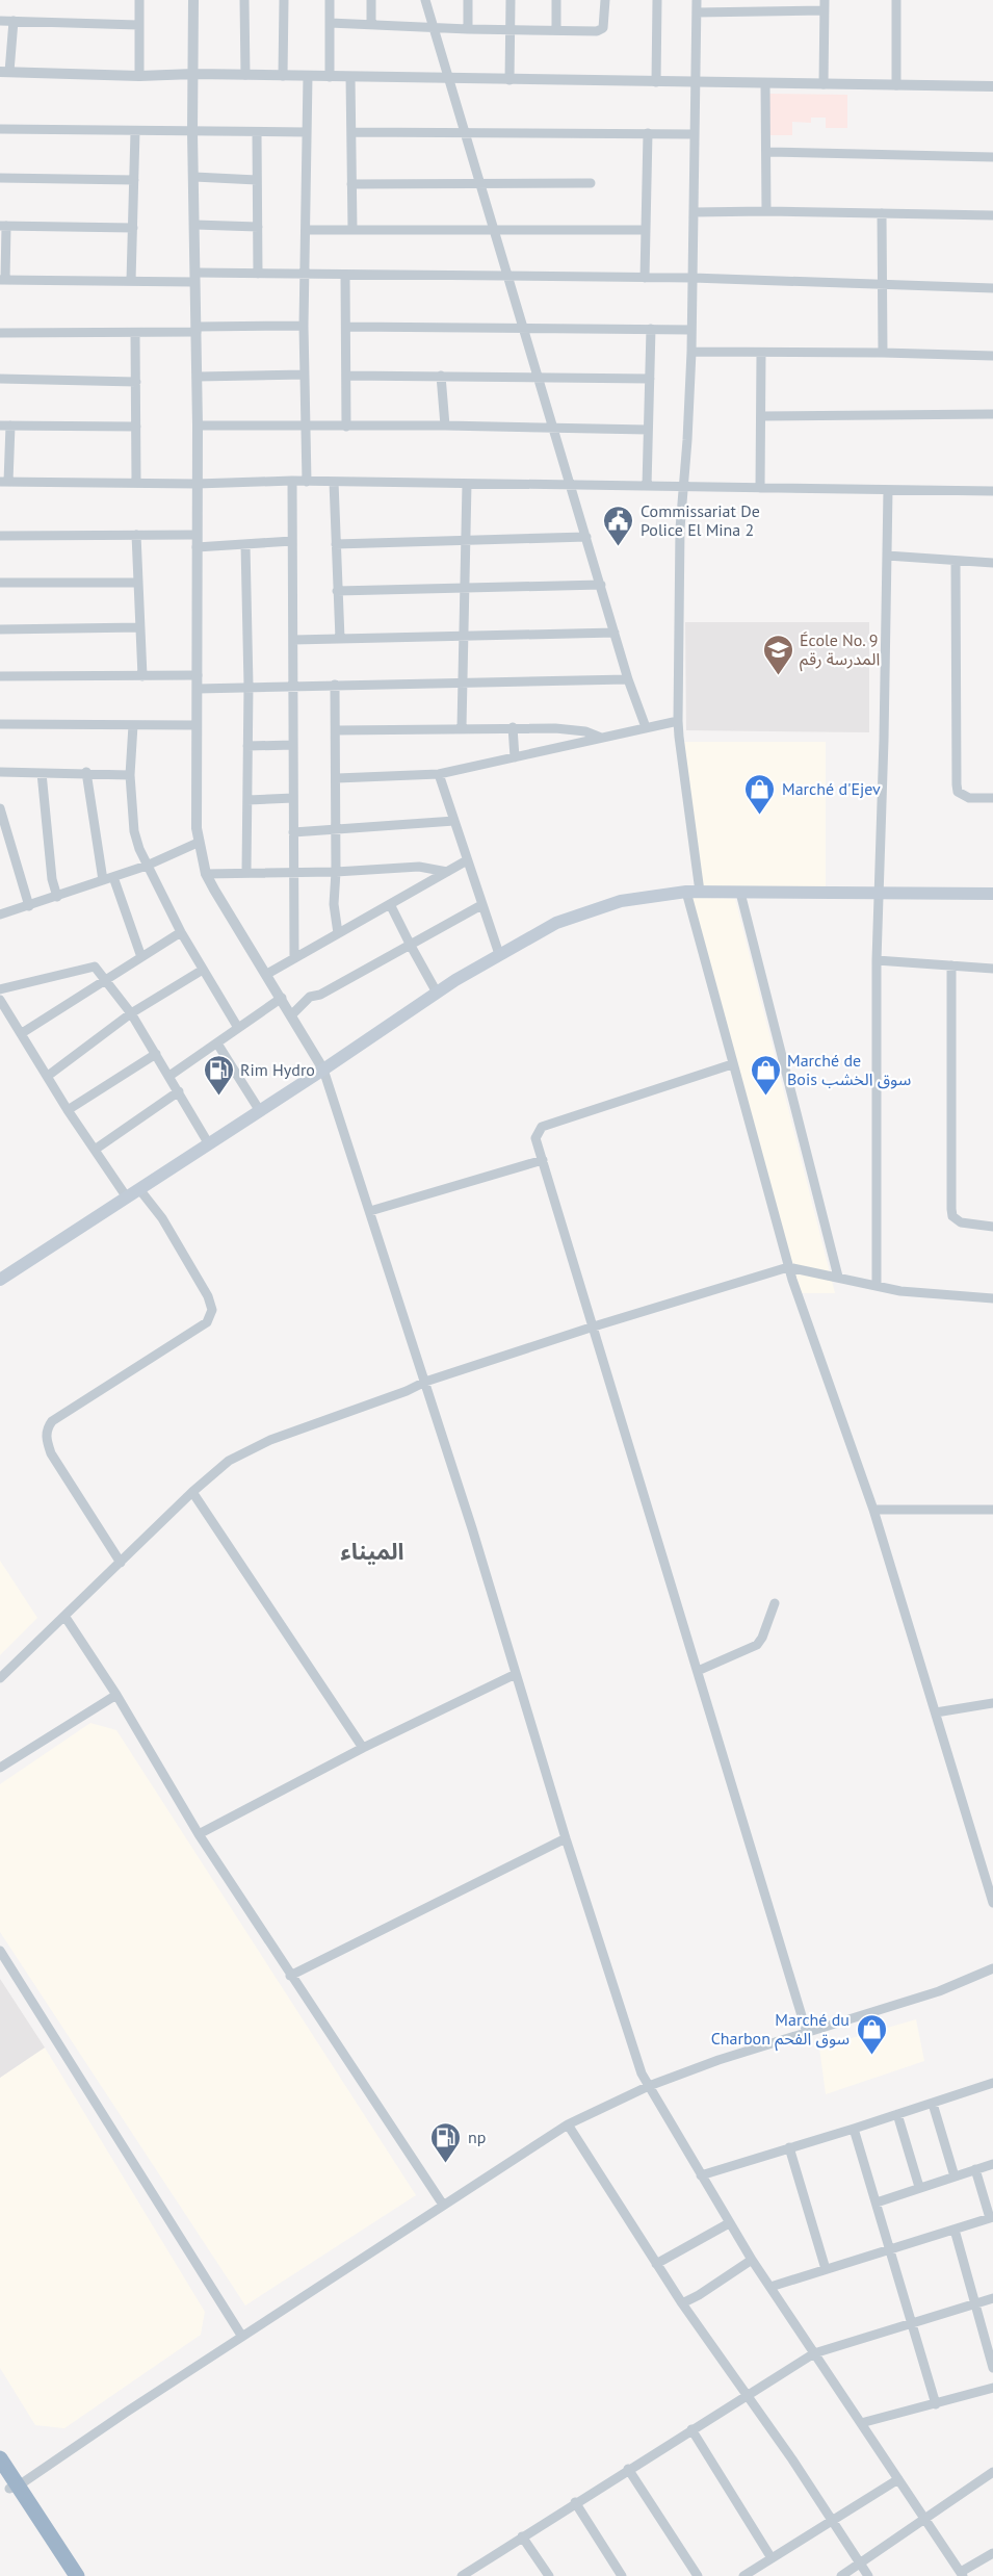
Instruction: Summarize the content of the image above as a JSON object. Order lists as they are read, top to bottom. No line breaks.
{"districts":["الميناء"],"places":{"public building":["Commissariat De Police El Mina 2"],"school or university":["École No. 9 المدرسة رقم"],"shop":["Marché d'Ejev","Marché de Bois سوق الخشب","Marché du Charbon سوق الفحم"],"fuel station":["Rim Hydro","np"]}}
